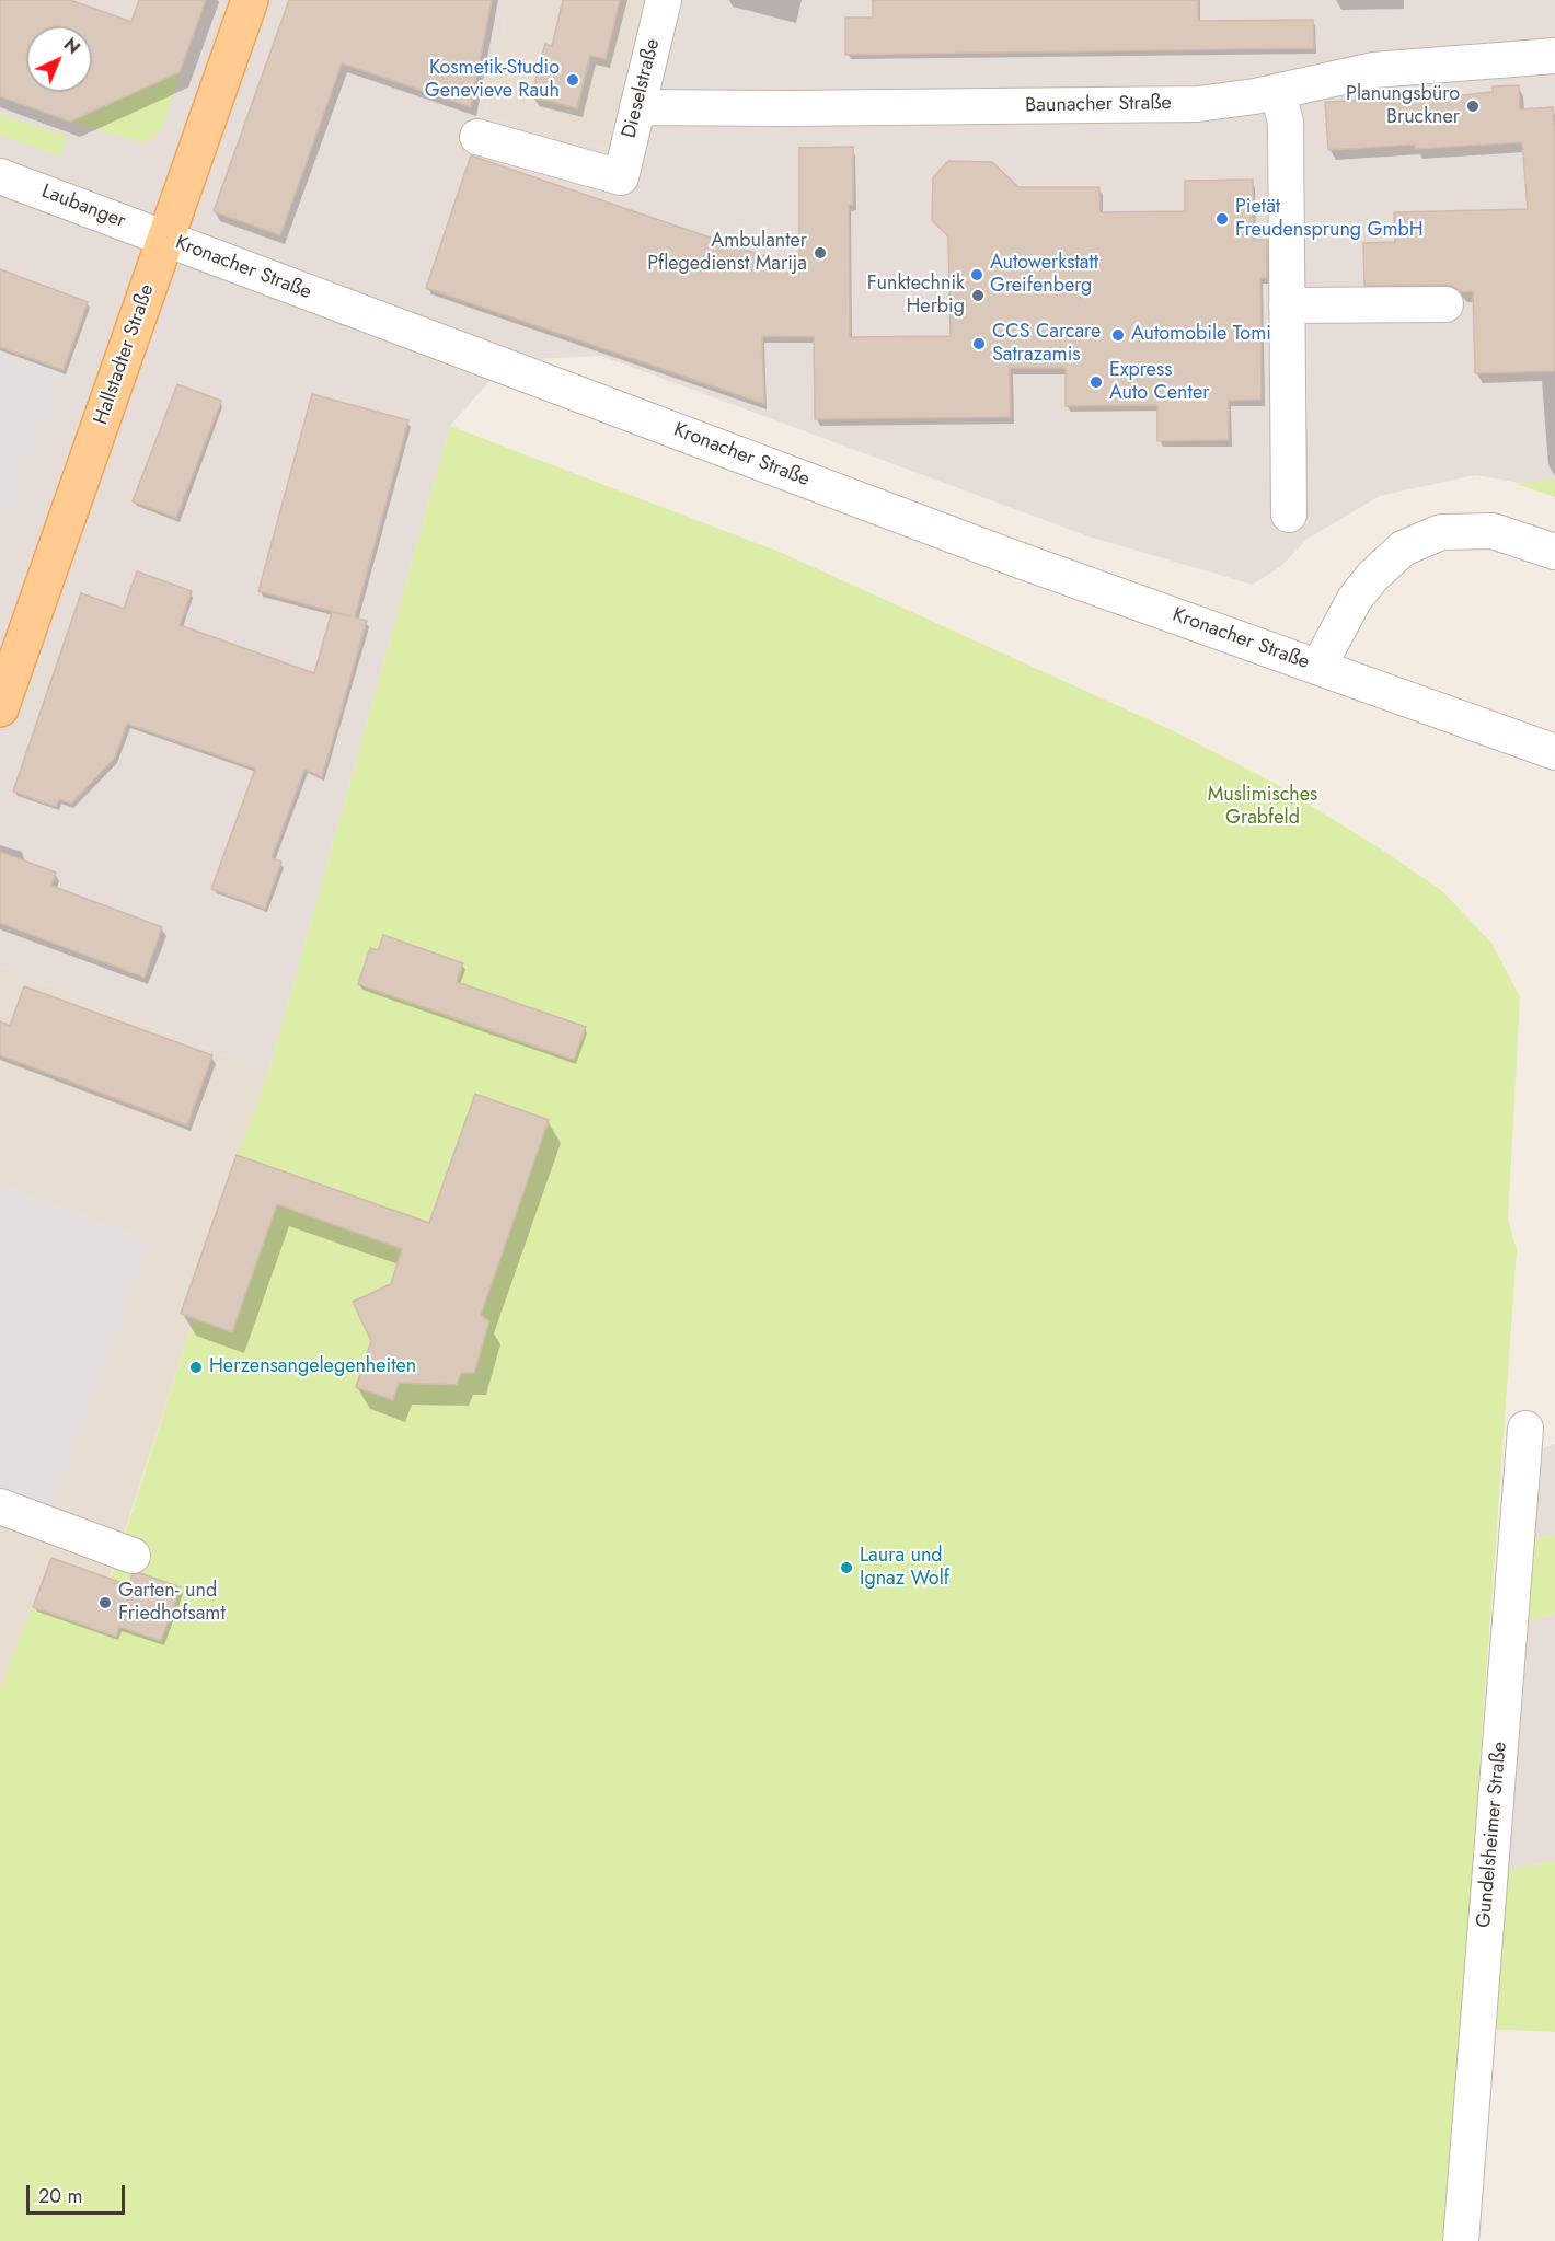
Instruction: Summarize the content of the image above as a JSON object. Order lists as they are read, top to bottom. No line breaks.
{"streets":{"main road":["Hallstadter Straße"],"street":["Dieselstraße","Baunacher Straße","Laubanger","Kronacher Straße","Gundelsheimer Straße"]},"crossings":[["Dieselstraße","Baunacher Straße"],["Laubanger","Kronacher Straße"],["Laubanger","Hallstadter Straße"],["Kronacher Straße","Hallstadter Straße"]],"parks":["Muslimisches Grabfeld"],"places":["Kosmetik-Studio Genevieve Rauh","Planungsbüro Bruckner","Pietät Freudensprung GmbH","Ambulanter Pflegedienst Marija","Autowerkstatt Greifenberg","Funktechnik Herbig","Automobile Tomi","CCS Carcare Satrazamis","Express Auto Center","Herzensangelegenheiten","Laura und Ignaz Wolf","Garten- und Friedhofsamt"],"scale_bar":"20 m","north":"top right"}
